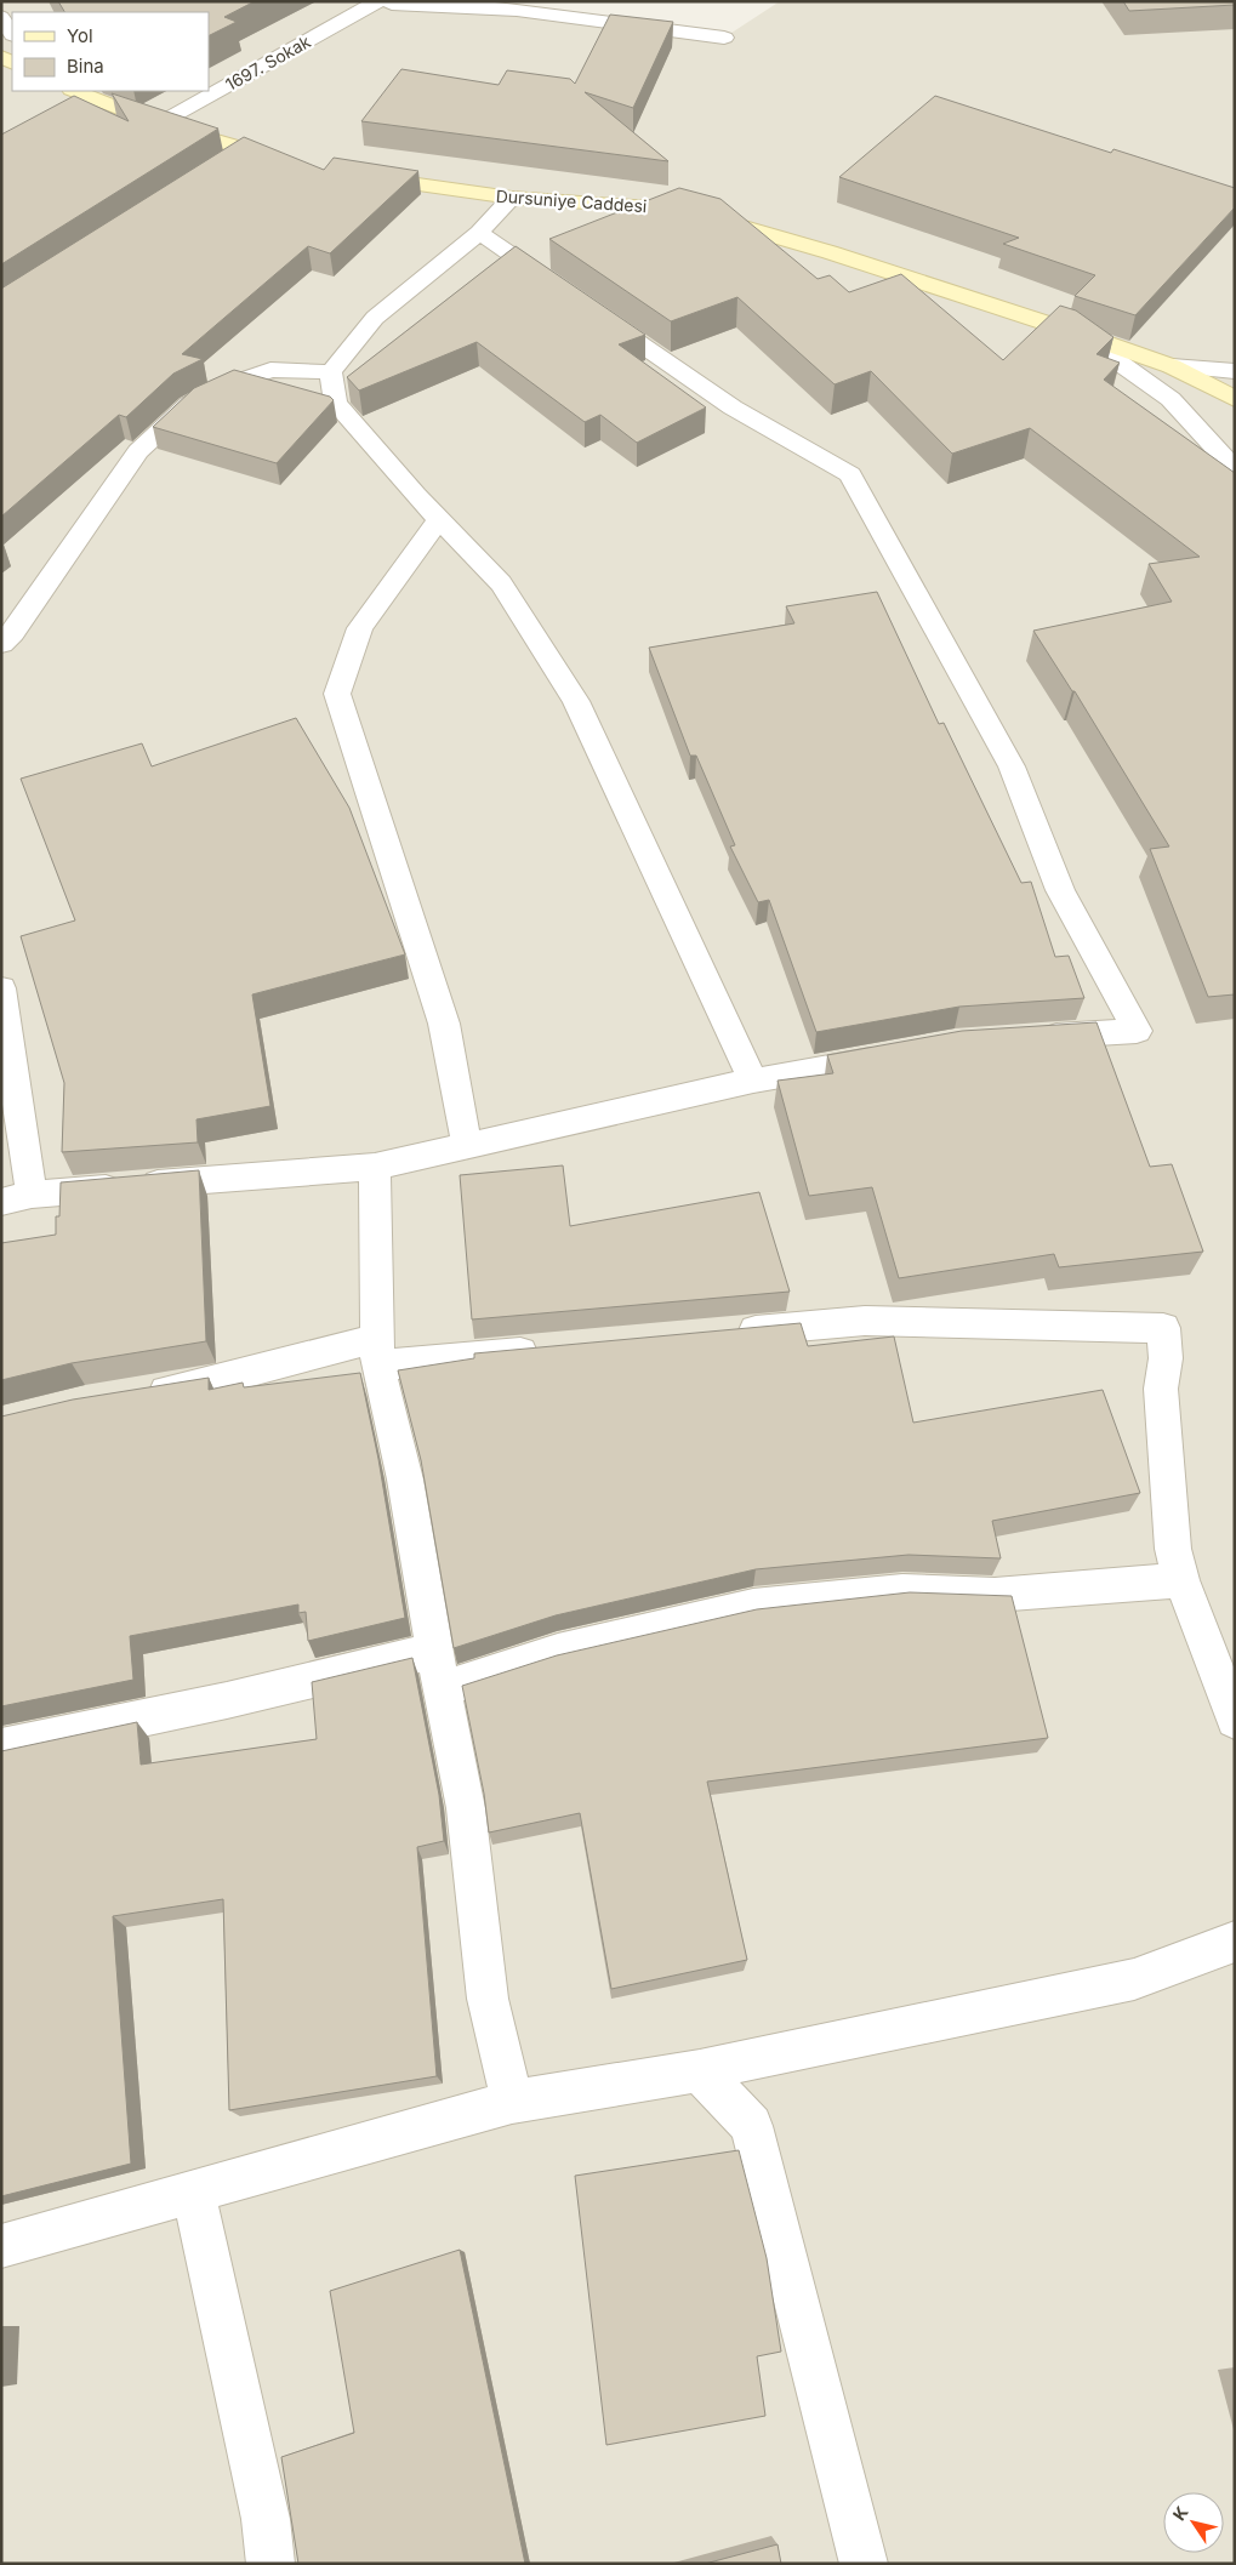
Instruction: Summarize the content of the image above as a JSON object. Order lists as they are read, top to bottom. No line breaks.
{"streets":{"street":["1697. Sokak","Dursuniye Caddesi"]},"legend":["Yol","Bina"],"north":"top left"}
